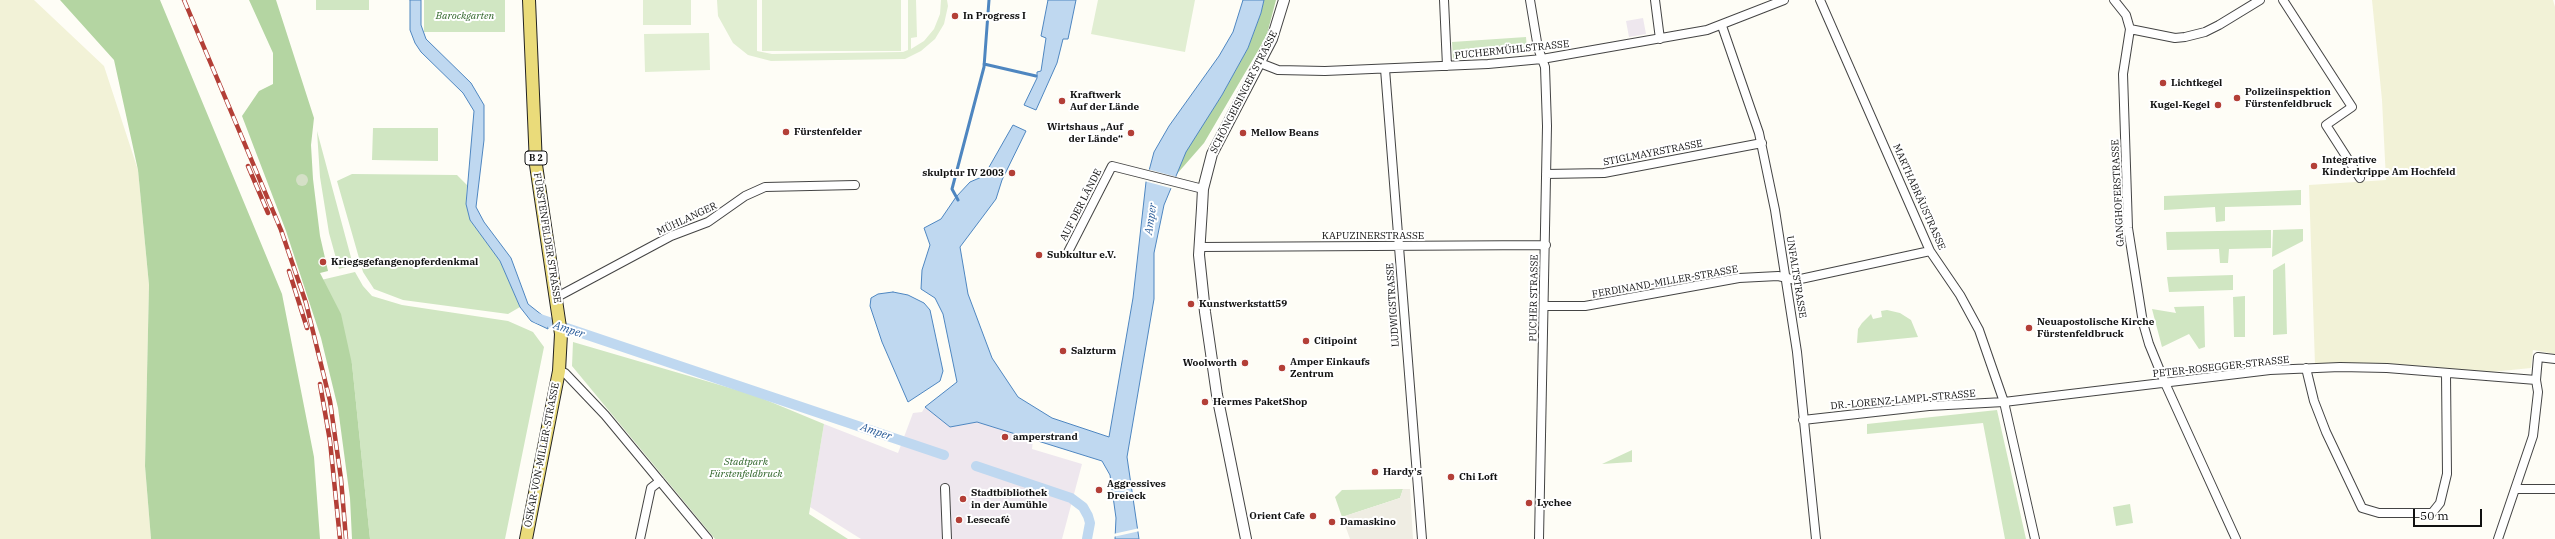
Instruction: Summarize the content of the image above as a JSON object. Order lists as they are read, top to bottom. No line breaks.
{"streets":{"main road":["B 2","FÜRSTENFELDER STRASSE","OSKAR-VON-MILLER-STRASSE"],"street":["PUCHERMÜHLSTRASSE","SCHÖNGEISINGER STRASSE","STIGLMAYRSTRASSE","GANGHOFERSTRASSE","MARTHABRÄUSTRASSE","AUF DER LÄNDE","MÜHLANGER","KAPUZINERSTRASSE","UNFALTSTRASSE","FERDINAND-MILLER-STRASSE","PUCHER STRASSE","LUDWIGSTRASSE","PETER-ROSEGGER-STRASSE","DR.-LORENZ-LAMPL-STRASSE"]},"crossings":[["PUCHERMÜHLSTRASSE","SCHÖNGEISINGER STRASSE"],["PUCHERMÜHLSTRASSE","UNFALTSTRASSE"],["PUCHERMÜHLSTRASSE","PUCHER STRASSE"],["PUCHERMÜHLSTRASSE","LUDWIGSTRASSE"],["SCHÖNGEISINGER STRASSE","AUF DER LÄNDE"],["SCHÖNGEISINGER STRASSE","KAPUZINERSTRASSE"],["STIGLMAYRSTRASSE","UNFALTSTRASSE"],["STIGLMAYRSTRASSE","PUCHER STRASSE"],["GANGHOFERSTRASSE","PETER-ROSEGGER-STRASSE"],["MARTHABRÄUSTRASSE","FERDINAND-MILLER-STRASSE"],["MARTHABRÄUSTRASSE","PETER-ROSEGGER-STRASSE"],["MARTHABRÄUSTRASSE","DR.-LORENZ-LAMPL-STRASSE"],["MÜHLANGER","FÜRSTENFELDER STRASSE"],["KAPUZINERSTRASSE","PUCHER STRASSE"],["KAPUZINERSTRASSE","LUDWIGSTRASSE"],["FÜRSTENFELDER STRASSE","OSKAR-VON-MILLER-STRASSE"],["UNFALTSTRASSE","FERDINAND-MILLER-STRASSE"],["UNFALTSTRASSE","DR.-LORENZ-LAMPL-STRASSE"],["FERDINAND-MILLER-STRASSE","PUCHER STRASSE"],["PETER-ROSEGGER-STRASSE","DR.-LORENZ-LAMPL-STRASSE"]],"water":["Amper"],"parks":["Barockgarten","Stadtpark Fürstenfeldbruck"],"places":["In Progress I","Lichtkegel","Polizeiinspektion Fürstenfeldbruck","Kraftwerk Auf der Lände","Kugel-Kegel","Fürstenfelder","Wirtshaus „Auf der Lände“","Mellow Beans","Integrative Kinderkrippe Am Hochfeld","skulptur IV 2003","Subkultur e.V.","Kriegsgefangenopferdenkmal","Kunstwerkstatt59","Neuapostolische Kirche Fürstenfeldbruck","Citipoint","Salzturm","Woolworth","Amper Einkaufs Zentrum","Hermes PaketShop","amperstrand","Hardy's","Chi Loft","Aggressives Dreieck","Stadtbibliothek in der Aumühle","Lychee","Orient Cafe","Lesecafé","Damaskino"],"scale_bar":"50 m"}
